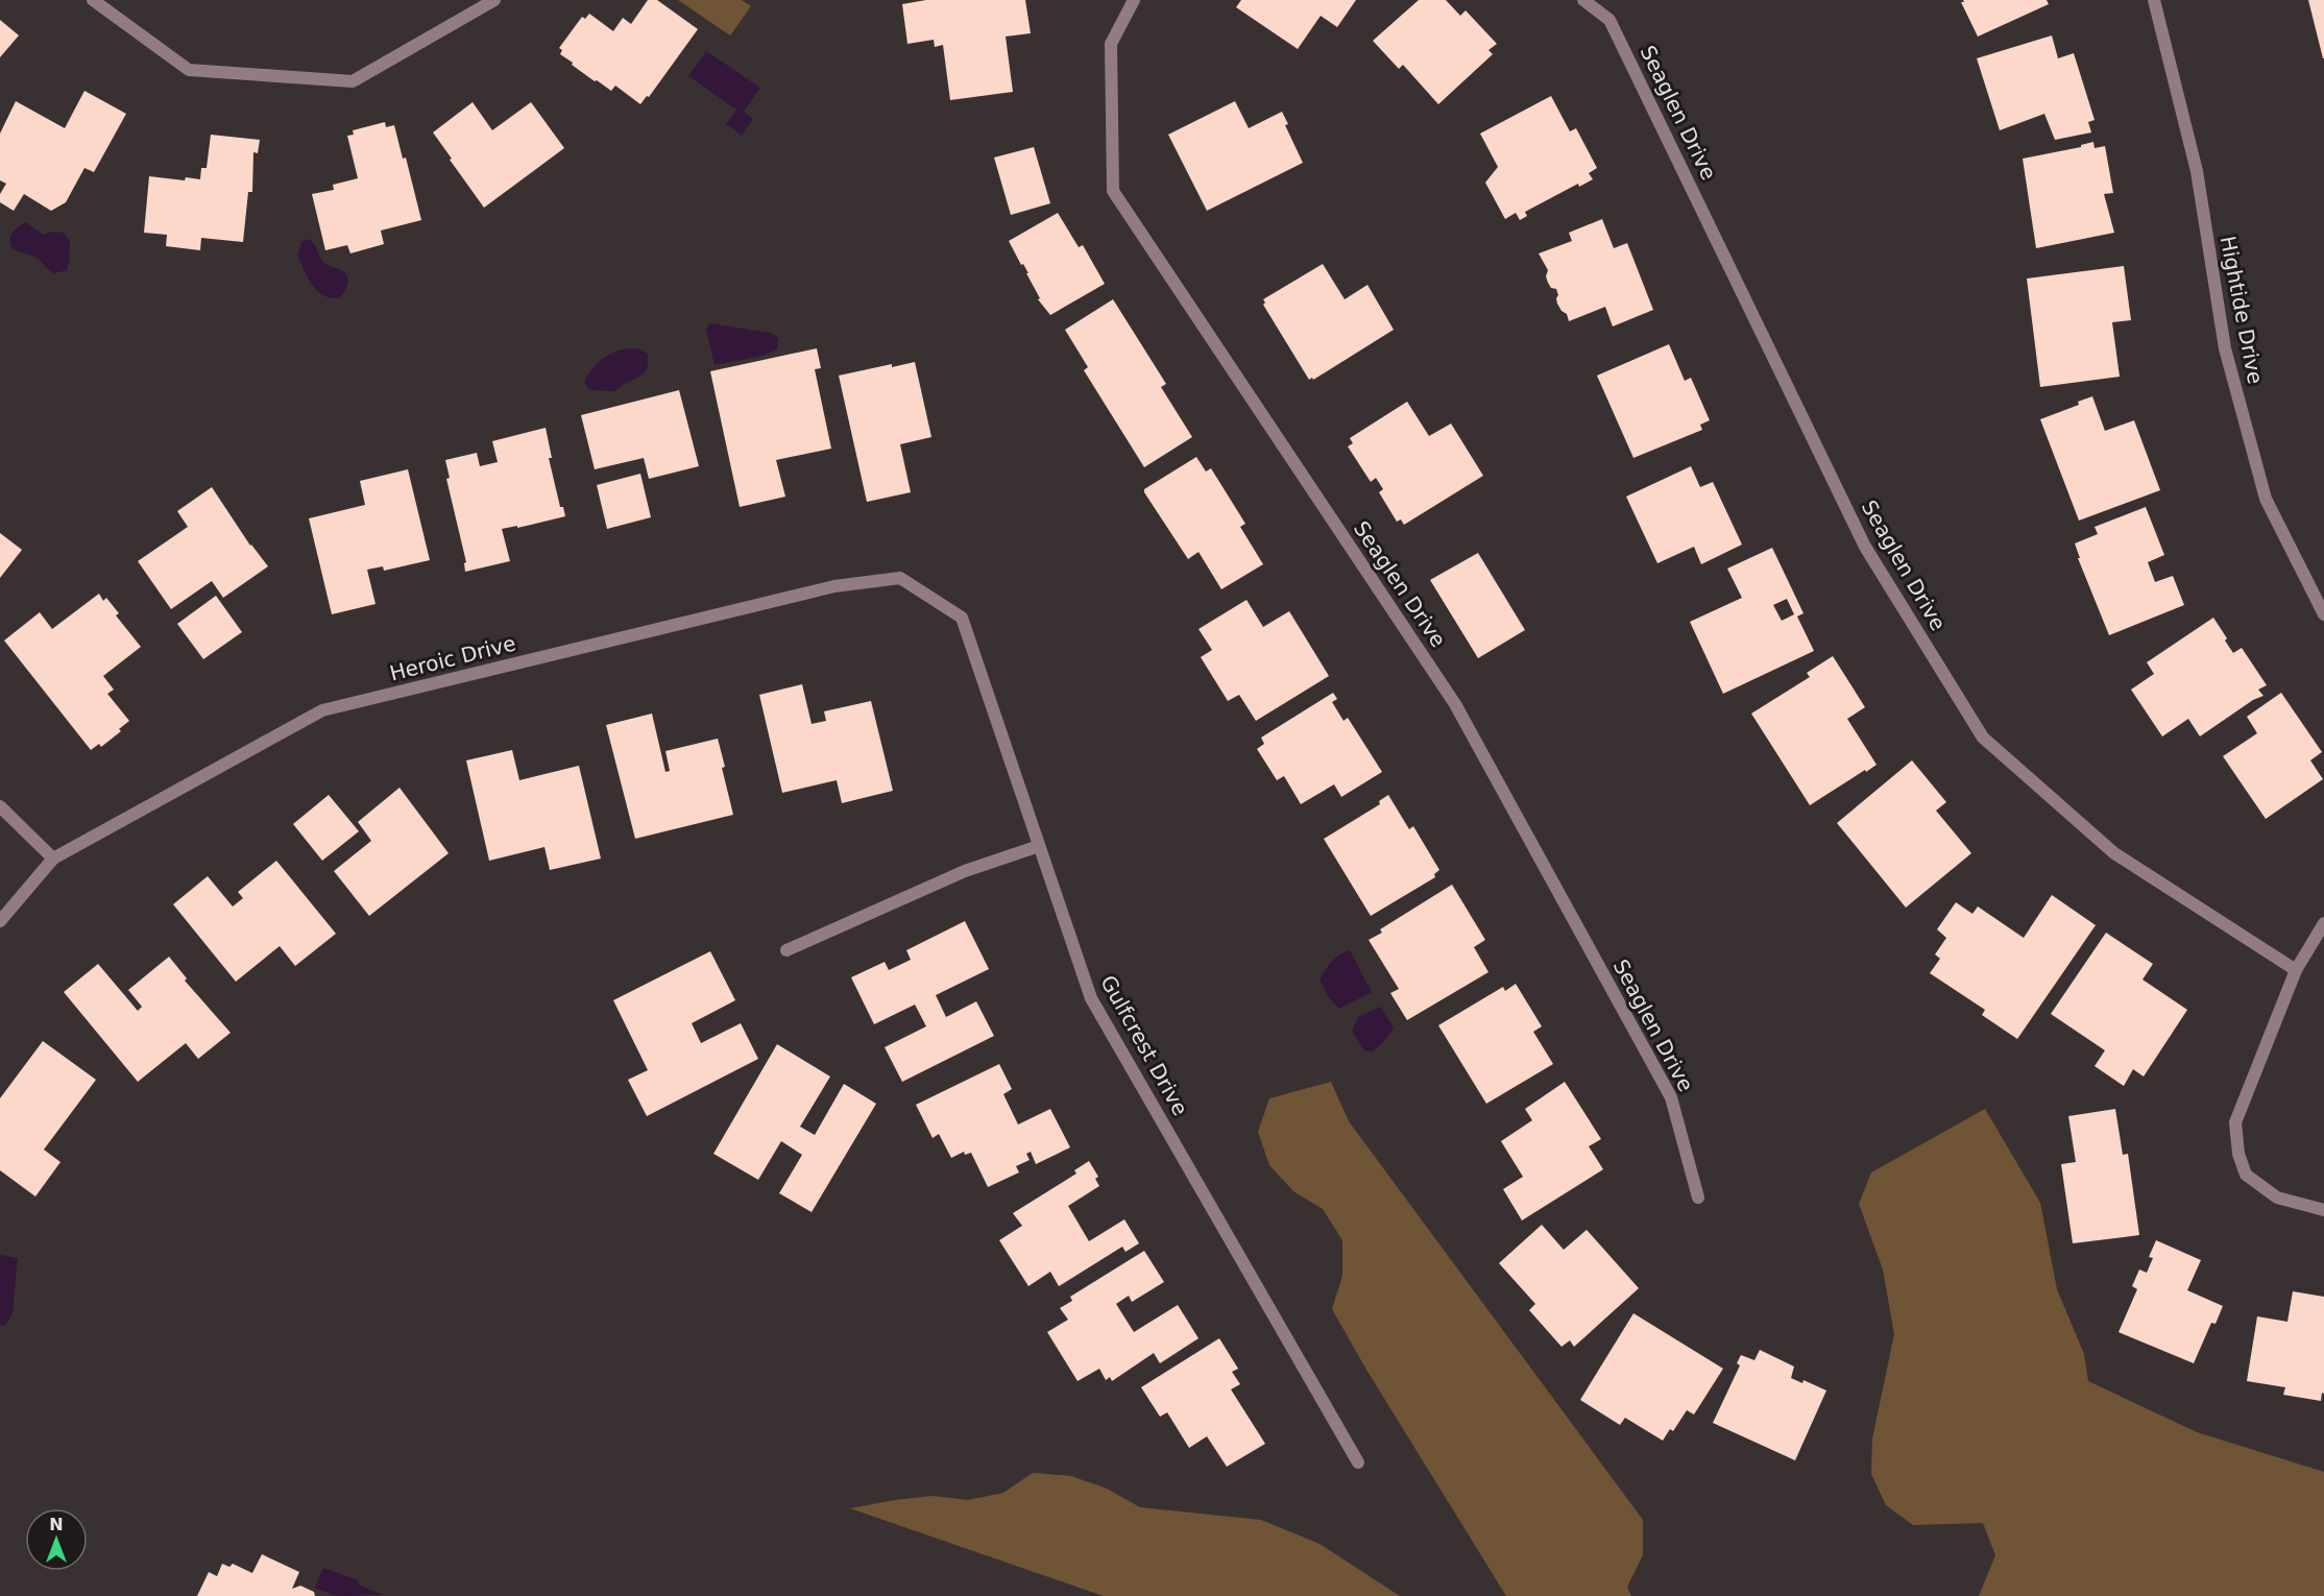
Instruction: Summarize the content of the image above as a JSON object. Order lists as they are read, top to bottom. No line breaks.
{"streets":{"street":["Seaglen Drive","Hightide Drive","Heroic Drive","Gulfcrest Drive"]},"crossings":[["Heroic Drive","Gulfcrest Drive"]],"north":"top"}
